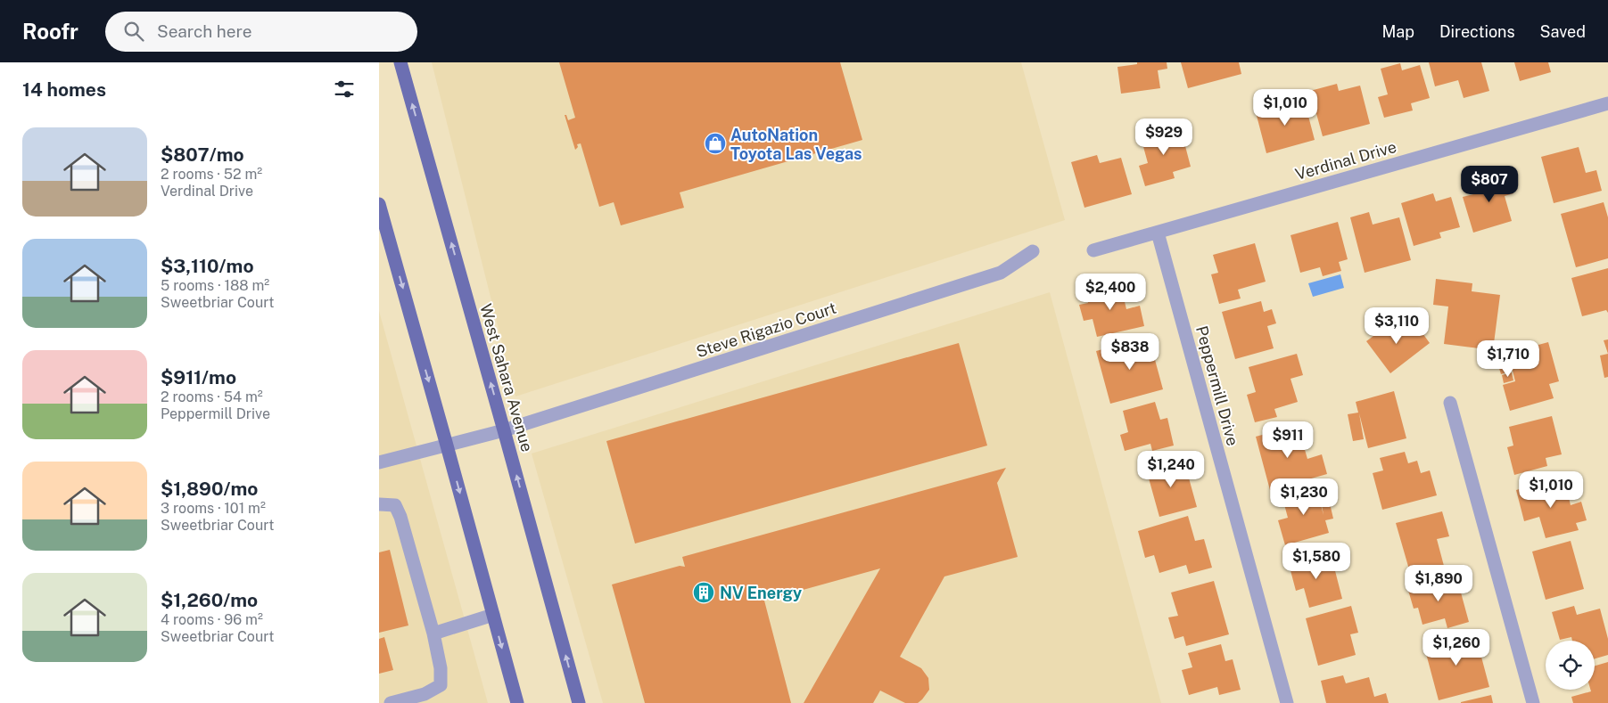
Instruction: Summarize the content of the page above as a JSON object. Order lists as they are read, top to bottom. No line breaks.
{"streets":{"main road":["West Sahara Avenue"],"street":["Verdinal Drive","Steve Rigazio Court","Peppermill Drive"]},"crossings":[["Verdinal Drive","Peppermill Drive"],["Steve Rigazio Court","West Sahara Avenue"]],"places":{"shop":["AutoNation Toyota Las Vegas"],"building":["NV Energy"]},"page":{"header":"Roofr","search":"Search here","nav":["Map","Directions","Saved"],"heading":"14 homes","price":["$1,010","$929","$807","$2,400","$3,110","$838","$1,710","$911","$1,240","$1,010","$1,230","$1,580","$1,890","$1,260"],"list":[{"name":"$807/mo","note":"2 rooms · 52 m² · Verdinal Drive"},{"name":"$3,110/mo","note":"5 rooms · 188 m² · Sweetbriar Court"},{"name":"$911/mo","note":"2 rooms · 54 m² · Peppermill Drive"},{"name":"$1,890/mo","note":"3 rooms · 101 m² · Sweetbriar Court"},{"name":"$1,260/mo","note":"4 rooms · 96 m² · Sweetbriar Court"}]}}
